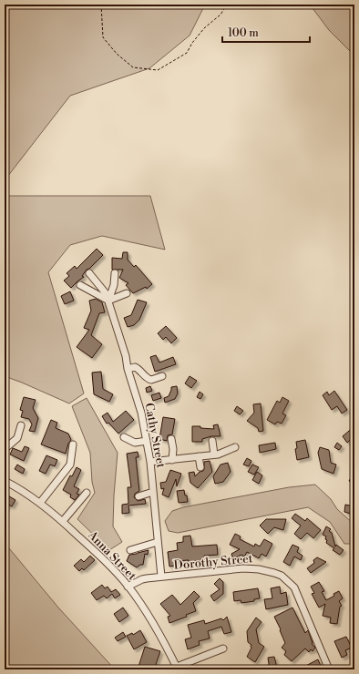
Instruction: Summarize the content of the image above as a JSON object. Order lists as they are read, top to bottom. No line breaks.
{"streets":{"street":["Cathy Street","Anna Street","Dorothy Street"]},"crossings":[["Cathy Street","Dorothy Street"],["Anna Street","Dorothy Street"]],"scale_bar":"100 m"}
